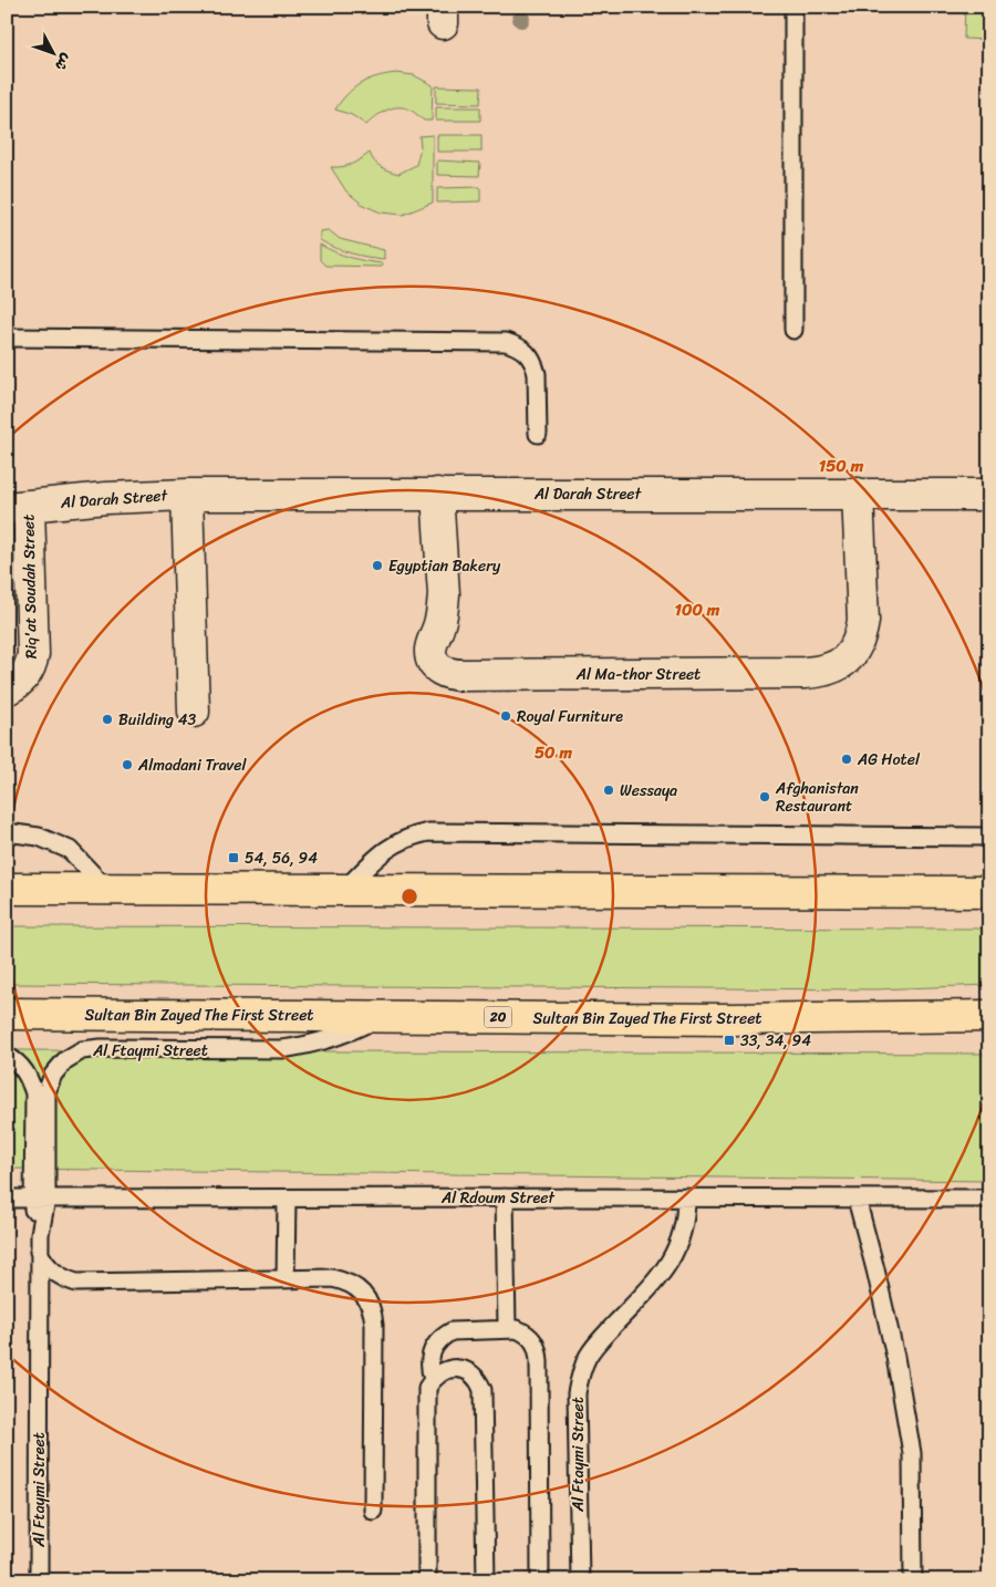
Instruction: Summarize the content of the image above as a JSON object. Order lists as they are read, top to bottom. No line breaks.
{"streets":{"main road":["Sultan Bin Zayed The First Street","20"],"street":["Al Darah Street","Riq'at Soudah Street","Al Ma-thor Street"],"lane":["Al Ftaymi Street","Al Rdoum Street"]},"crossings":[["Al Darah Street","Riq'at Soudah Street"],["Al Darah Street","Al Ma-thor Street"],["Sultan Bin Zayed The First Street","Al Ftaymi Street"],["Al Ftaymi Street","Al Rdoum Street"]],"places":{"other":["Egyptian Bakery","Royal Furniture","Building 43","AG Hotel","Almadani Travel","Wessaya","Afghanistan Restaurant"],"transit":["54, 56, 94","33, 34, 94"]},"north":"bottom right","rings":["150 m","100 m","50 m"]}
